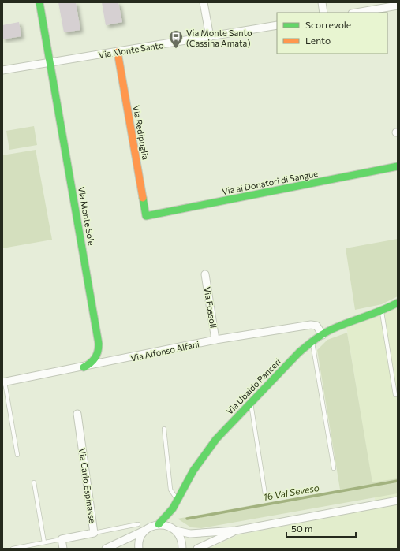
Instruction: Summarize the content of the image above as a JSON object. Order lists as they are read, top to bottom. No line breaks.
{"streets":{"street":["Via Monte Santo","Via Redipuglia","Via ai Donatori di Sangue","Via Monte Sole","Via Fossoli","Via Alfonso Alfani","Via Ubaldo Panceri","Via Carlo Espinasse"]},"crossings":[["Via Monte Santo","Via Redipuglia"],["Via Monte Santo","Via Monte Sole"],["Via Redipuglia","Via ai Donatori di Sangue"],["Via Monte Sole","Via Alfonso Alfani"],["Via Fossoli","Via Alfonso Alfani"],["Via Alfonso Alfani","Via Ubaldo Panceri"]],"water":["16 Val Seveso"],"places":{"bus stop":["Via Monte Santo (Cassina Amata)"]},"legend":["Scorrevole","Lento"],"scale_bar":"50 m"}
